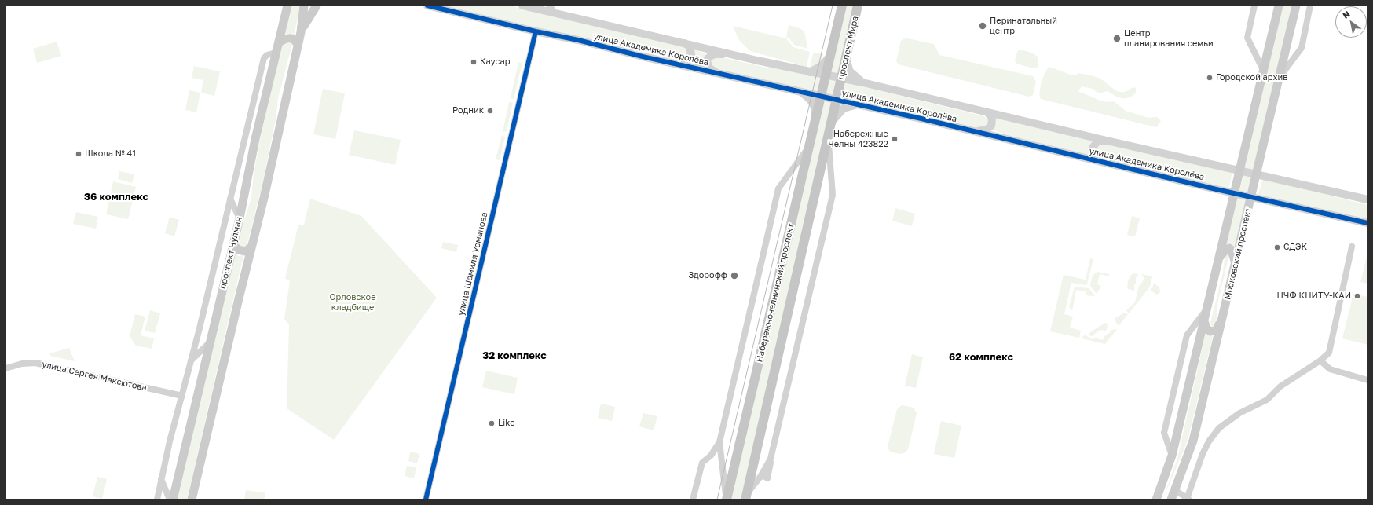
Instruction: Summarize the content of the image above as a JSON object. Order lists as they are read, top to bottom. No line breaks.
{"streets":{"main road":["проспект Мира","проспект Чулман","Московский проспект","Набережночелнинский проспект"],"street":["улица Академика Королёва","улица Шамиля Усманова","улица Сергея Максютова"]},"crossings":[["проспект Мира","улица Академика Королёва"],["проспект Мира","Набережночелнинский проспект"],["улица Академика Королёва","Московский проспект"],["улица Академика Королёва","улица Шамиля Усманова"],["улица Академика Королёва","Набережночелнинский проспект"]],"districts":["36 комплекс","32 комплекс","62 комплекс"],"parks":["Орловское кладбище"],"places":["Перинатальный центр","Центр планирования семьи","Каусар","Городской архив","Родник","Набережные Челны 423822","Школа № 41","СДЭК","Здорофф","НЧФ КНИТУ-КАИ","Like"],"north":"top left"}
